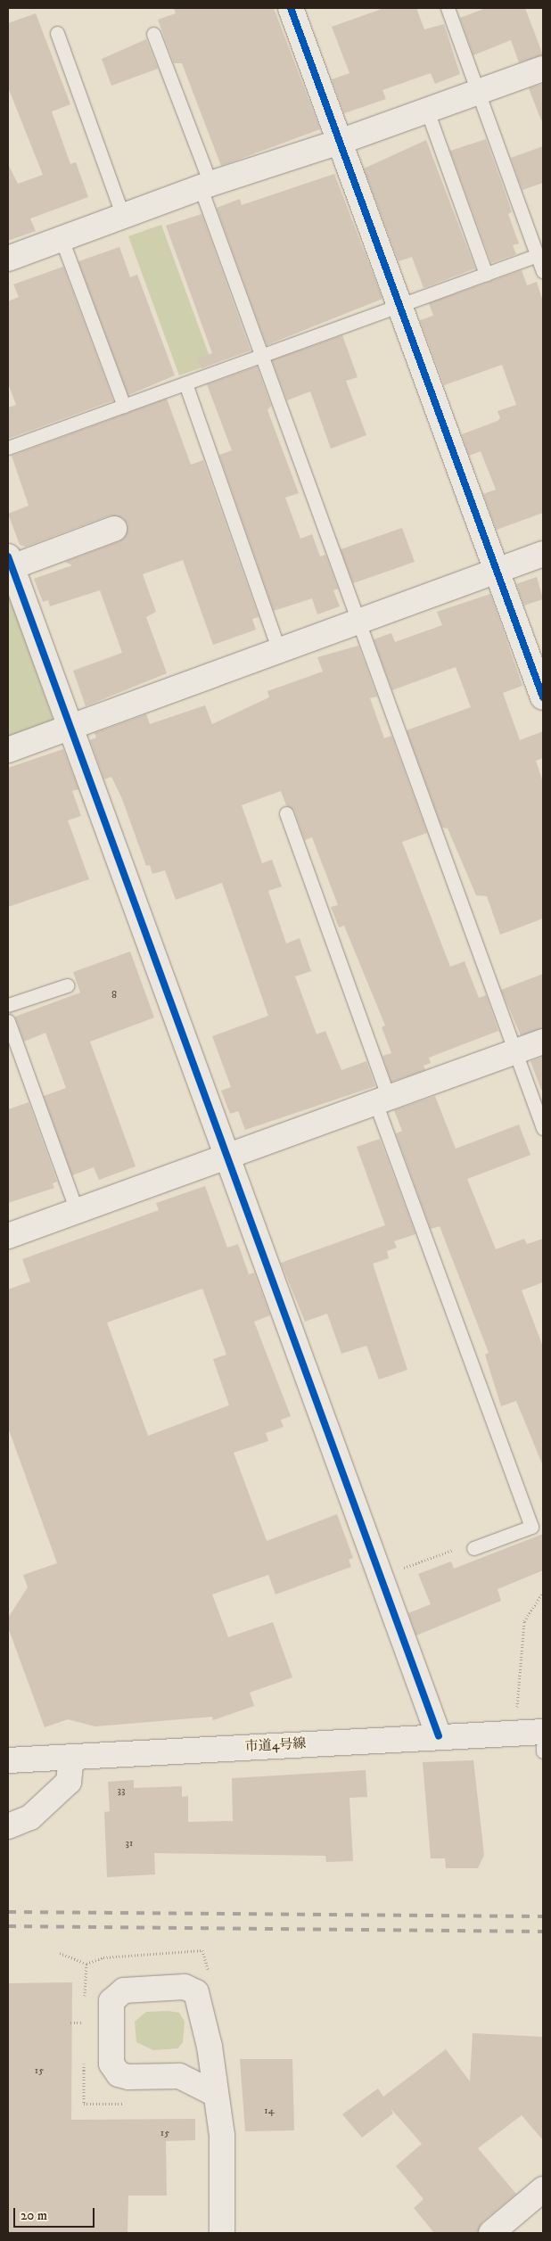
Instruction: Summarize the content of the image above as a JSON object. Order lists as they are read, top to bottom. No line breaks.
{"streets":{"street":["市道4号線"]},"house_numbers":["8","33","31","15","14","15"],"scale_bar":"20 m"}
